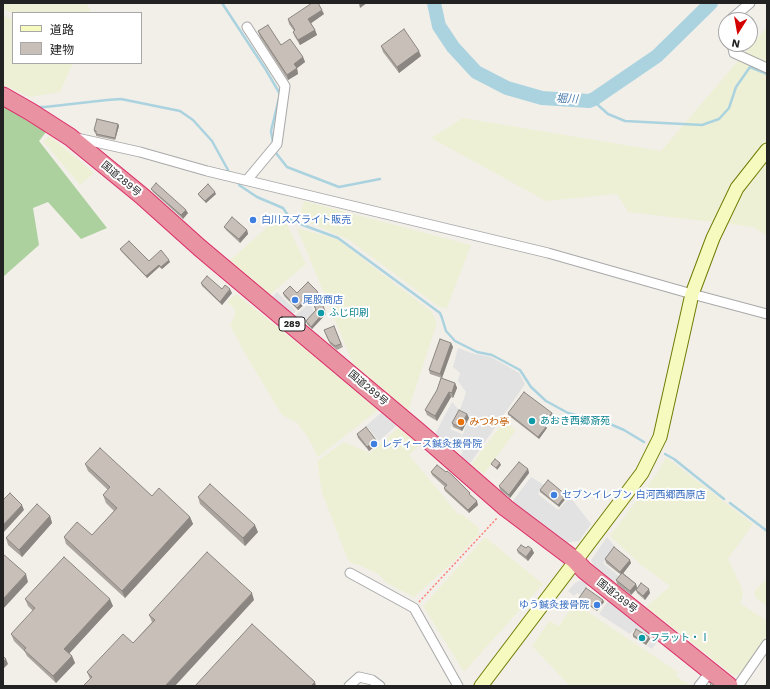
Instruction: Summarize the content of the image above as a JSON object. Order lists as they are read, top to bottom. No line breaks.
{"streets":{"highway":["国道289号","289"]},"water":["堀川"],"places":["白川スズライト販売","尾股商店","ふじ印刷","あおき西郷斎苑","みつわ亭","レディース鍼灸接骨院","セブンイレブン 白河西郷西原店","ゆう鍼灸接骨院","フラット・Ⅰ"],"legend":["道路","建物"],"north":"bottom"}
